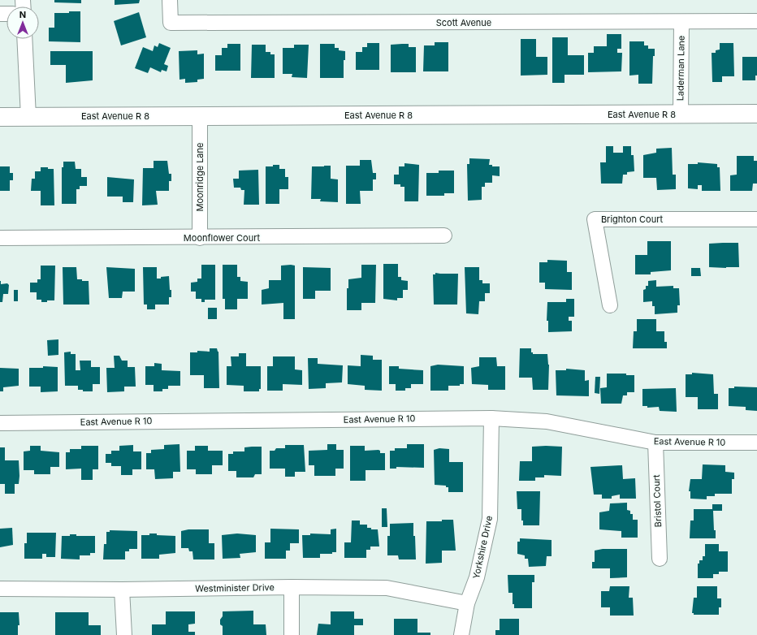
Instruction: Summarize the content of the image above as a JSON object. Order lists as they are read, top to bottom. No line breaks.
{"streets":{"street":["Scott Avenue","Laderman Lane","East Avenue R 8","Moonridge Lane","Brighton Court","Moonflower Court","East Avenue R 10","Bristol Court","Yorkshire Drive","Westminister Drive"]},"crossings":[["Scott Avenue","Laderman Lane"],["Laderman Lane","East Avenue R 8"],["East Avenue R 8","Moonridge Lane"],["Moonridge Lane","Moonflower Court"],["East Avenue R 10","Bristol Court"],["East Avenue R 10","Yorkshire Drive"],["Yorkshire Drive","Westminister Drive"]],"north":"top"}
